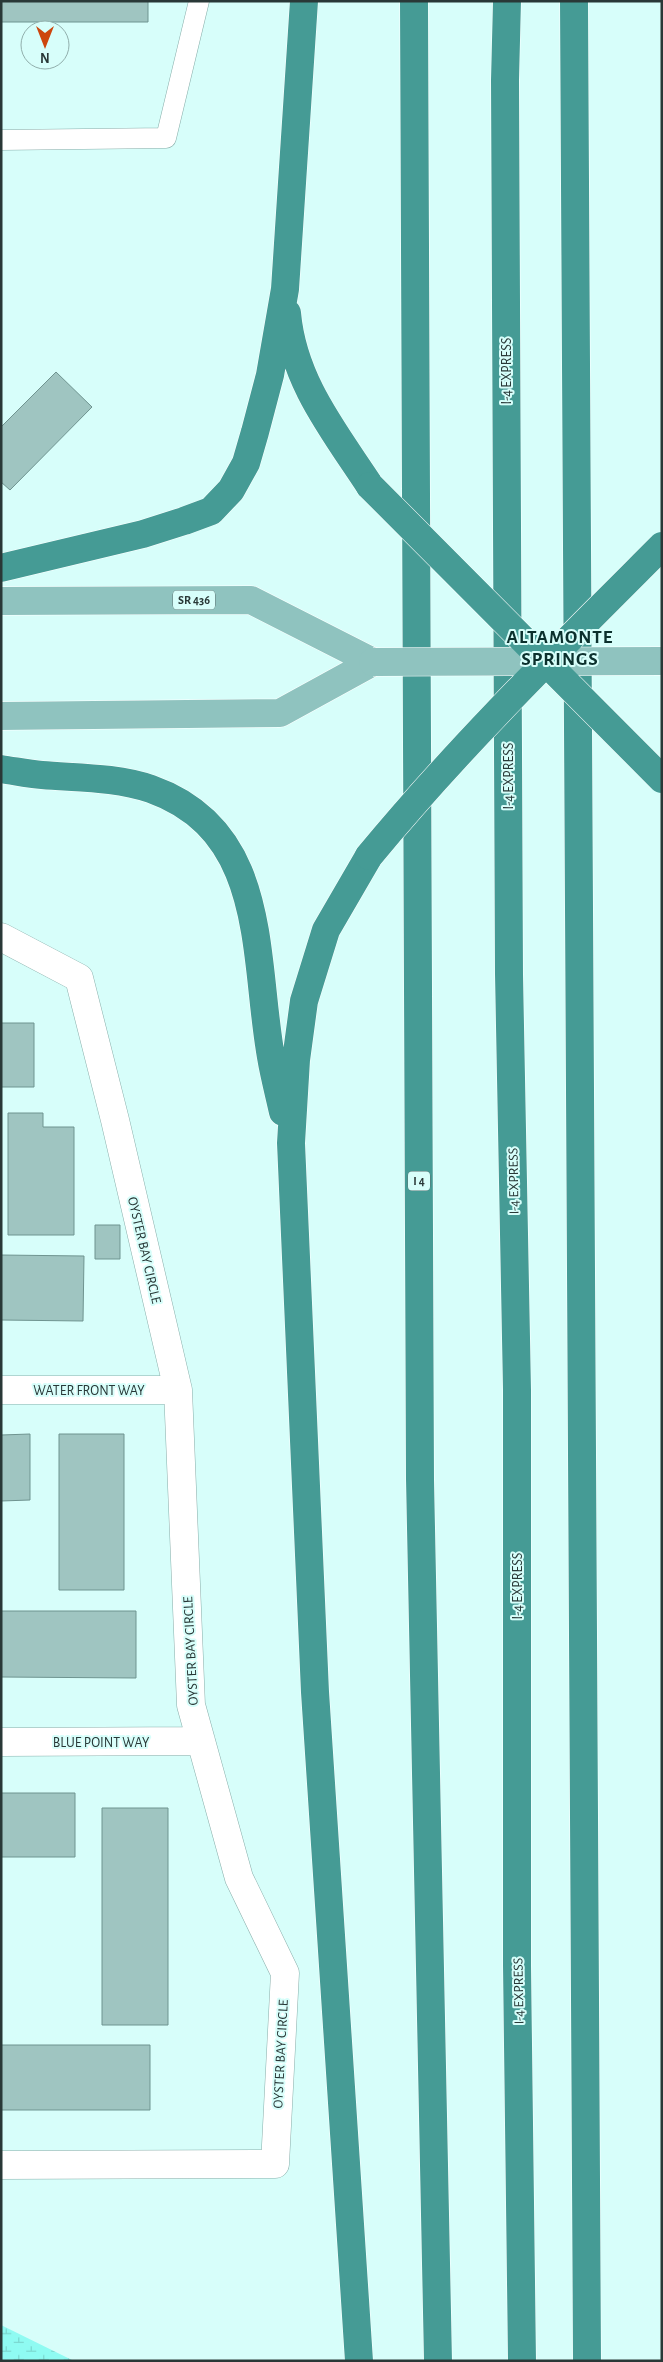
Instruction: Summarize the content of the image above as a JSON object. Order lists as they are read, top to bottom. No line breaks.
{"streets":{"highway":["I-4 EXPRESS","I 4"],"main road":["SR 436"],"street":["OYSTER BAY CIRCLE","WATER FRONT WAY","BLUE POINT WAY"]},"crossings":[["OYSTER BAY CIRCLE","WATER FRONT WAY"],["OYSTER BAY CIRCLE","BLUE POINT WAY"]],"districts":["ALTAMONTE SPRINGS"],"north":"bottom"}
